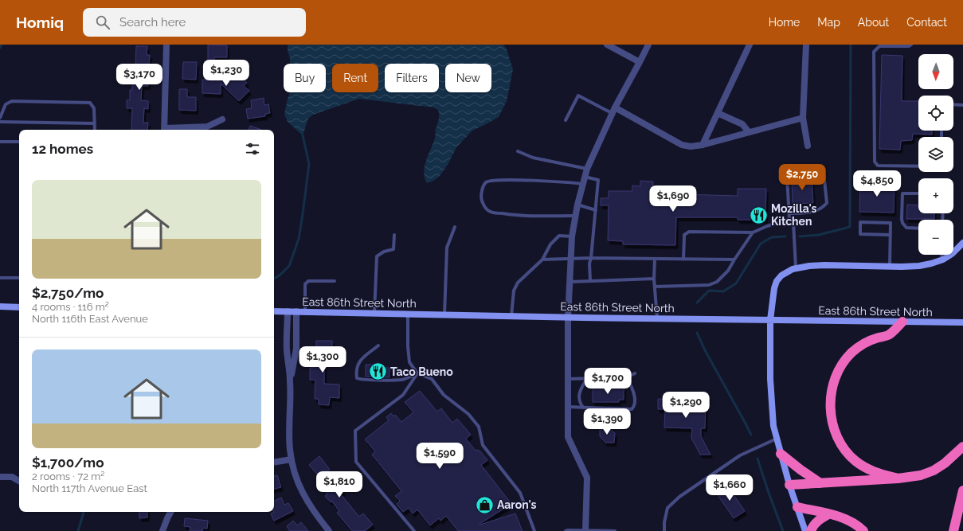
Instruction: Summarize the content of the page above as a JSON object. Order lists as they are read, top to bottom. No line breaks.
{"streets":{"main road":["East 86th Street North"]},"places":{"restaurant":["Mozilla's Kitchen","Taco Bueno"],"shop":["Aaron's"]},"north":"bottom","page":{"header":"Homiq","search":"Search here","nav":["Home","Map","About","Contact"],"map_buttons":["+","−"],"price":["$1,230","$3,170","$2,750","$4,850","$1,690","$1,300","$1,700","$1,290","$1,390","$1,590","$1,810","$1,660"],"chip":["Buy","Rent","Filters","New"],"heading":"12 homes","list":[{"name":"$2,750/mo","note":"4 rooms · 116 m² · North 116th East Avenue"},{"name":"$1,700/mo","note":"2 rooms · 72 m² · North 117th Avenue East"}]}}
